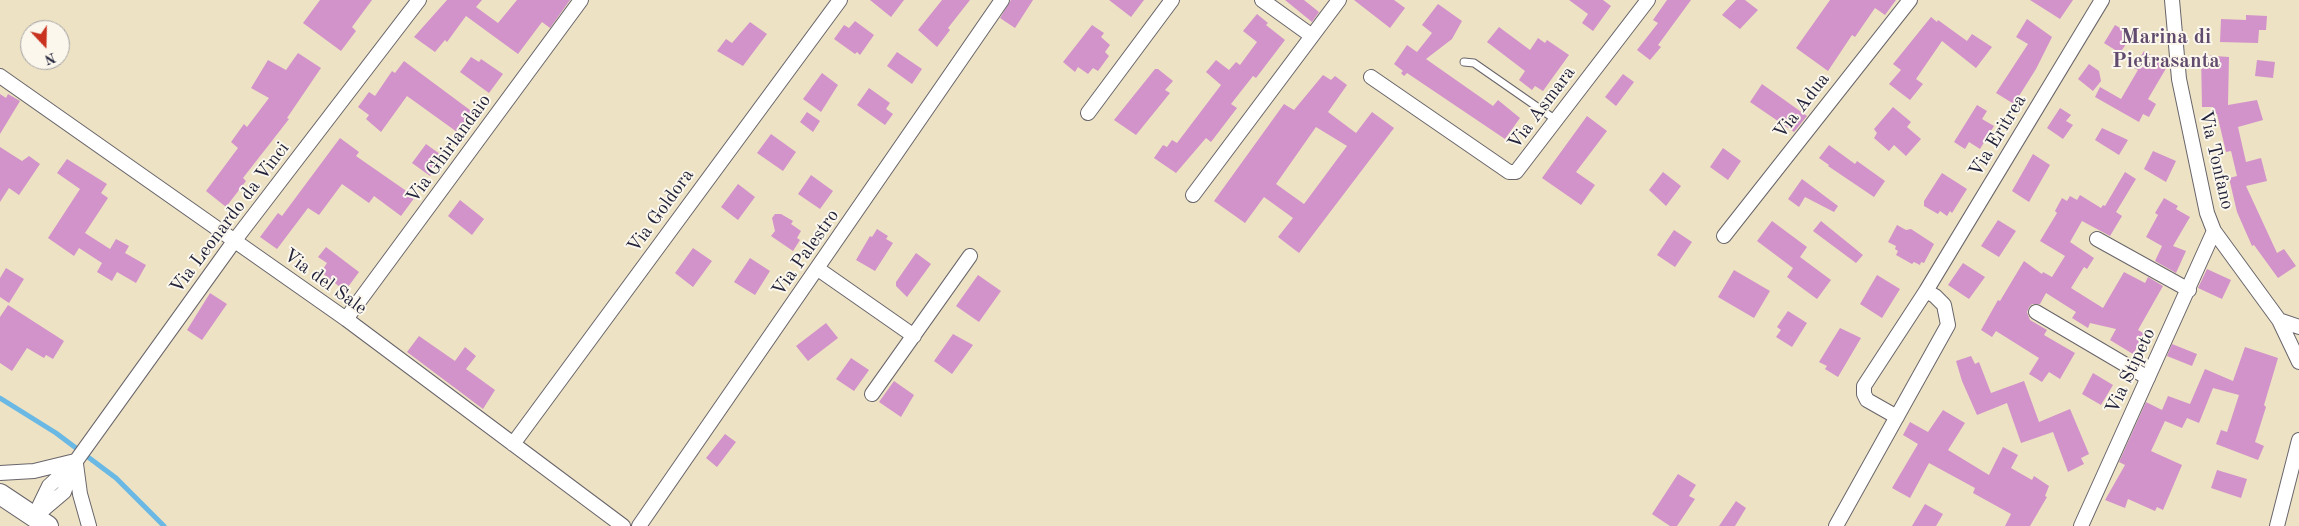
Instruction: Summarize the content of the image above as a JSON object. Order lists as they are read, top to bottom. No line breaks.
{"streets":{"street":["Via Adua","Via Asmara","Via Eritrea","Via Ghirlandaio","Via Tonfano","Via Goldora","Via Leonardo da Vinci","Via Palestro","Via del Sale","Via Stipeto"]},"crossings":[["Via Ghirlandaio","Via del Sale"],["Via Tonfano","Via Stipeto"],["Via Goldora","Via del Sale"],["Via Leonardo da Vinci","Via del Sale"]],"districts":["Marina di Pietrasanta"],"north":"bottom"}
